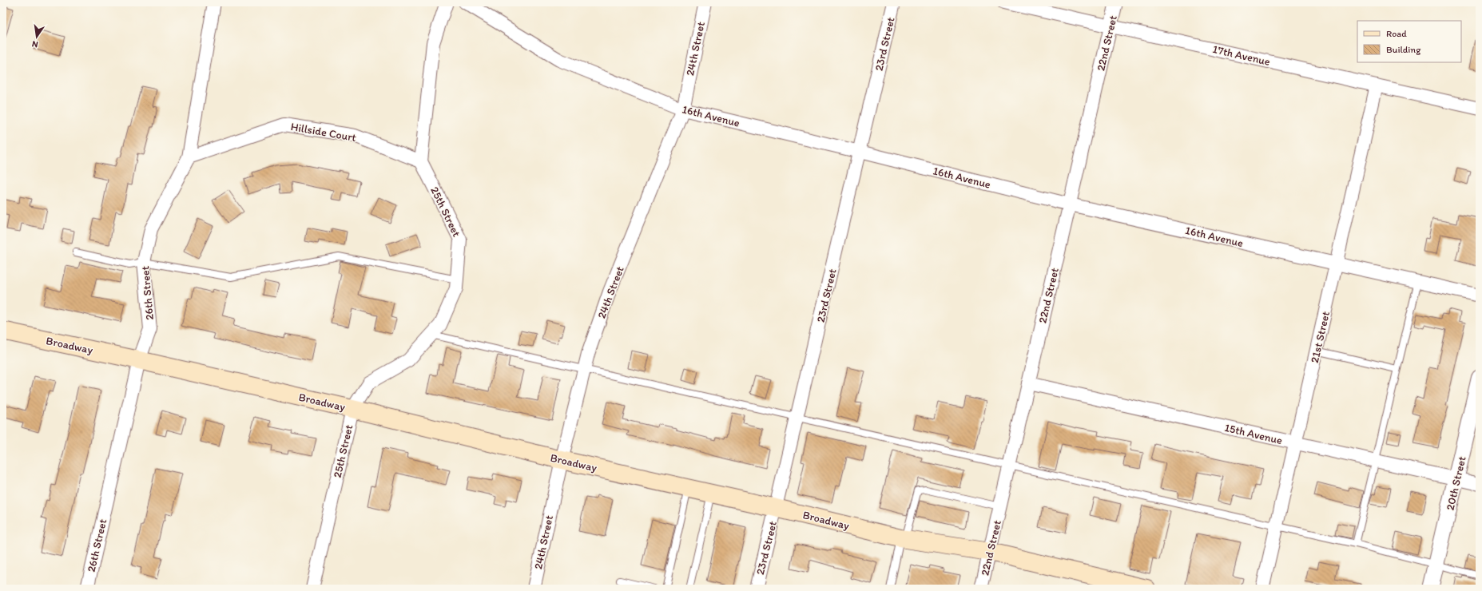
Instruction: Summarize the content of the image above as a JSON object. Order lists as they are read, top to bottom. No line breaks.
{"streets":{"main road":["Broadway"],"street":["22nd Street","23rd Street","24th Street","17th Avenue","16th Avenue","Hillside Court","25th Street","26th Street","21st Street","15th Avenue","20th Street"]},"crossings":[["22nd Street","17th Avenue"],["22nd Street","16th Avenue"],["22nd Street","Broadway"],["22nd Street","15th Avenue"],["23rd Street","16th Avenue"],["23rd Street","Broadway"],["24th Street","16th Avenue"],["24th Street","Broadway"],["17th Avenue","21st Street"],["16th Avenue","21st Street"],["Hillside Court","25th Street"],["Hillside Court","26th Street"],["25th Street","Broadway"],["26th Street","Broadway"],["21st Street","15th Avenue"],["15th Avenue","20th Street"]],"legend":["Road","Building"],"north":"bottom"}
